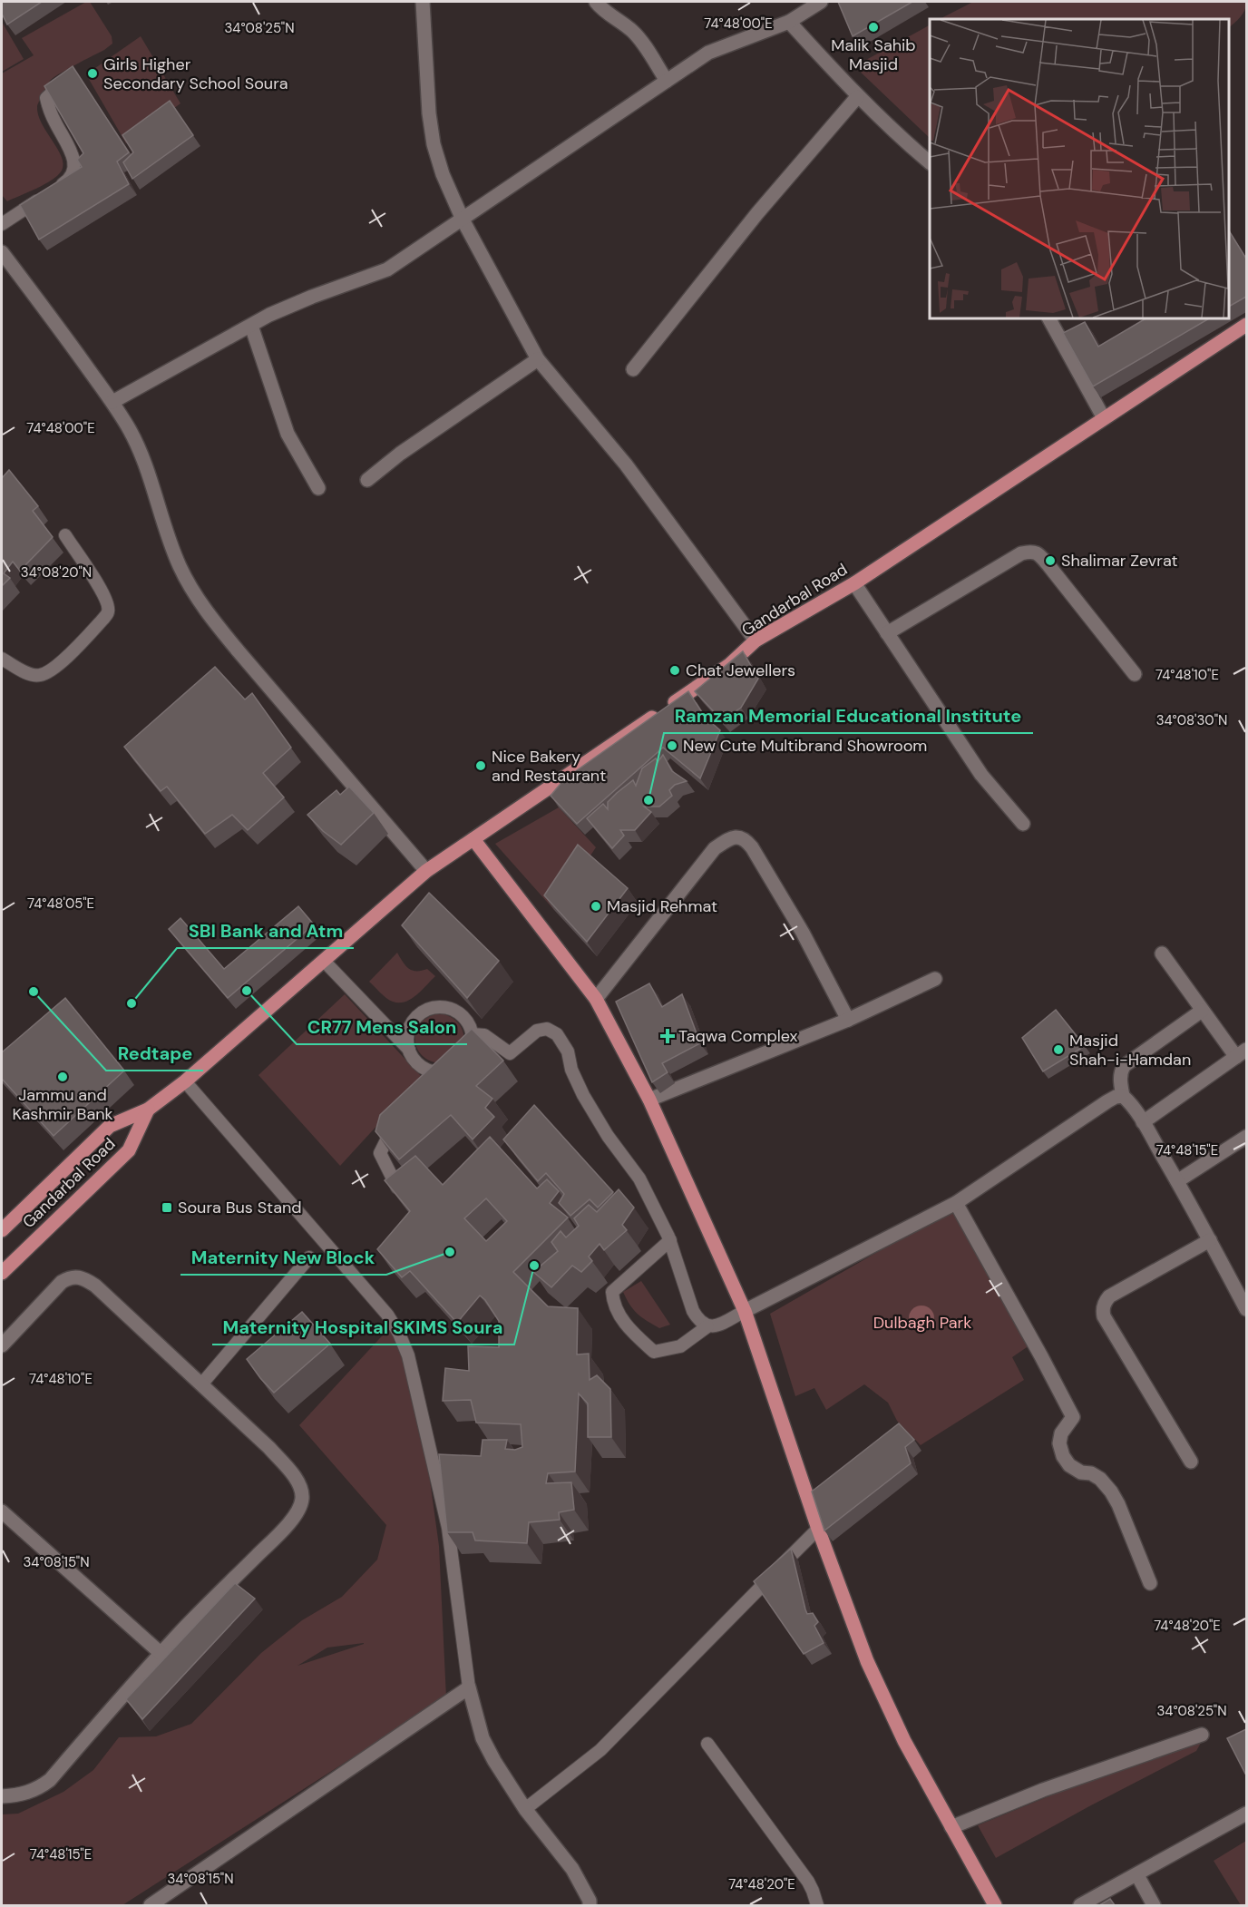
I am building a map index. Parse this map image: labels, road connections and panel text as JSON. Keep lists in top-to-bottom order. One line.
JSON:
{"streets":{"main road":["Gandarbal Road"]},"parks":["Dulbagh Park"],"places":{"other":["Malik Sahib Masjid","Girls Higher Secondary School Soura","Shalimar Zevrat","Chat Jewellers","New Cute Multibrand Showroom","Nice Bakery and Restaurant","Ramzan Memorial Educational Institute","Masjid Rehmat","CR77 Mens Salon","Redtape","SBI Bank and Atm","Masjid Shah-i-Hamdan","Jammu and Kashmir Bank","Maternity New Block","Maternity Hospital SKIMS Soura"],"health":["Taqwa Complex"],"transit":["Soura Bus Stand"]},"coordinates":["74°48'00\"E","34°08'25\"N","34°08'20\"N","74°48'10\"E","34°08'30\"N","74°48'05\"E","74°48'15\"E","34°08'15\"N","74°48'20\"E"]}
